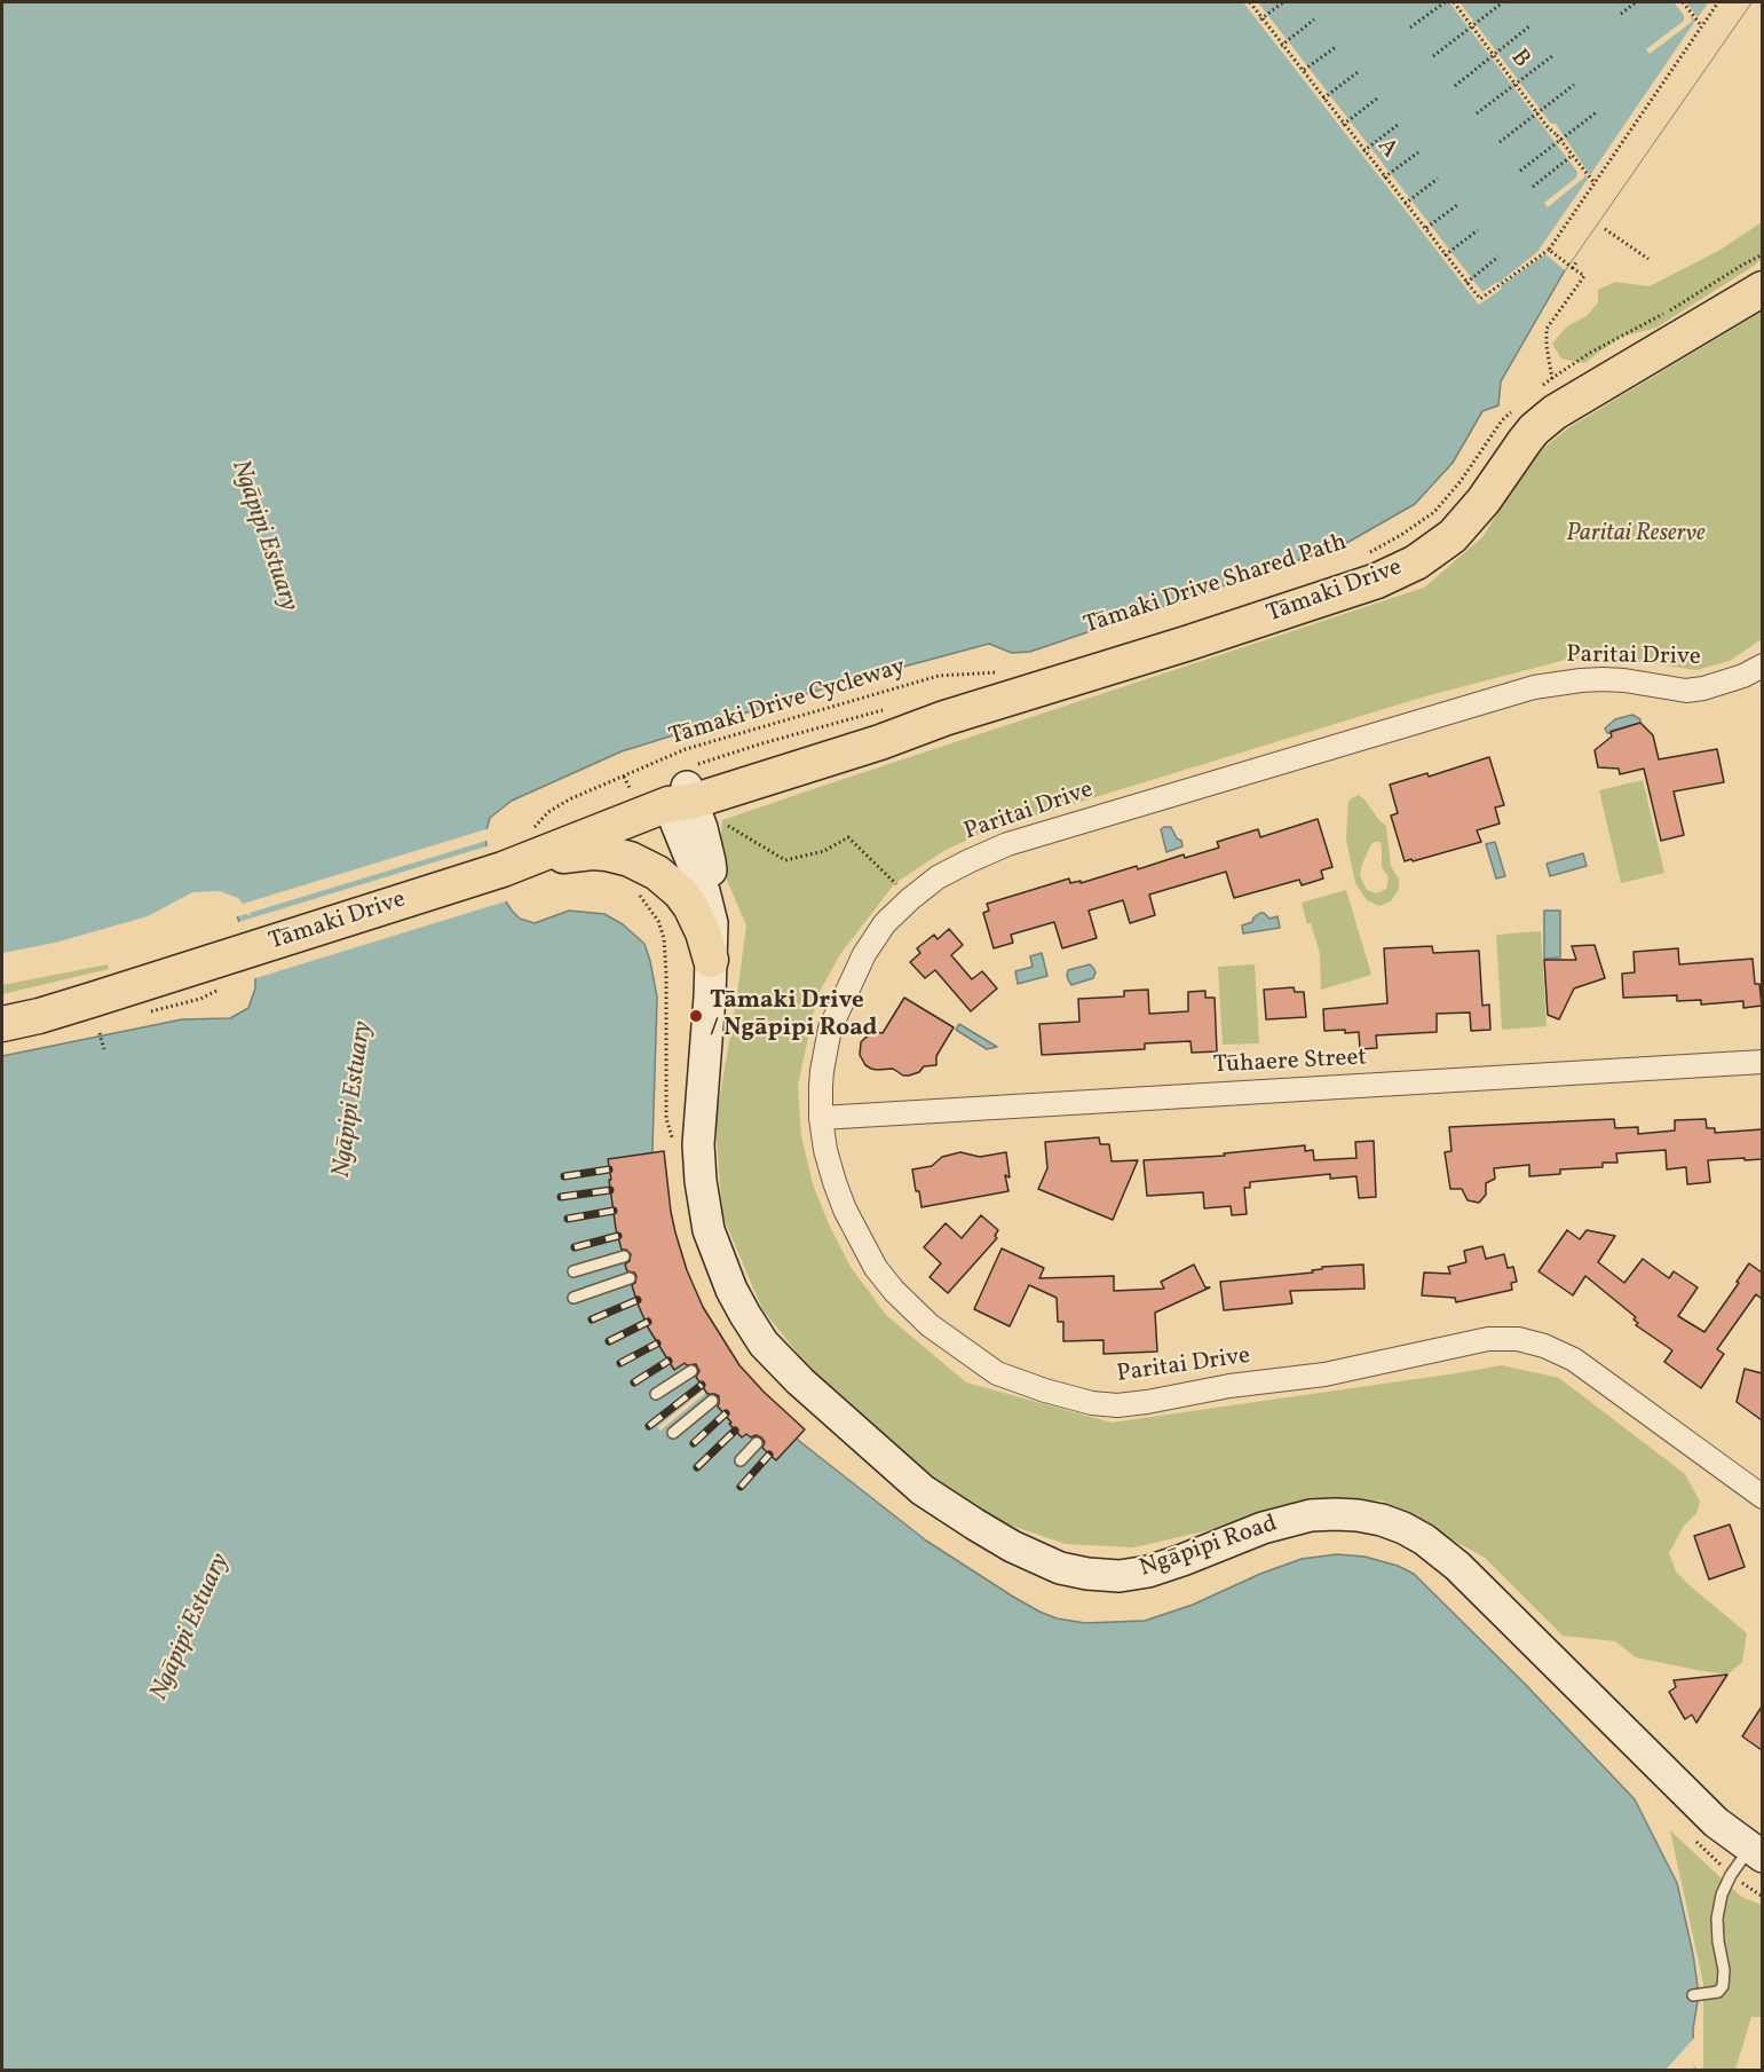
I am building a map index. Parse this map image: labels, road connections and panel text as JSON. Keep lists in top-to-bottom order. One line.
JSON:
{"streets":{"main road":["Tāmaki Drive","Ngāpipi Road"],"street":["Paritai Drive","Tūhaere Street"],"path":["B","A","Tāmaki Drive Shared Path","Tāmaki Drive Cycleway"]},"crossings":[["Tāmaki Drive","Tāmaki Drive Cycleway"],["Tāmaki Drive","Ngāpipi Road"],["Paritai Drive","Tūhaere Street"]],"water":["Ngāpipi Estuary"],"parks":["Paritai Reserve"],"places":["Tāmaki Drive / Ngāpipi Road"]}
